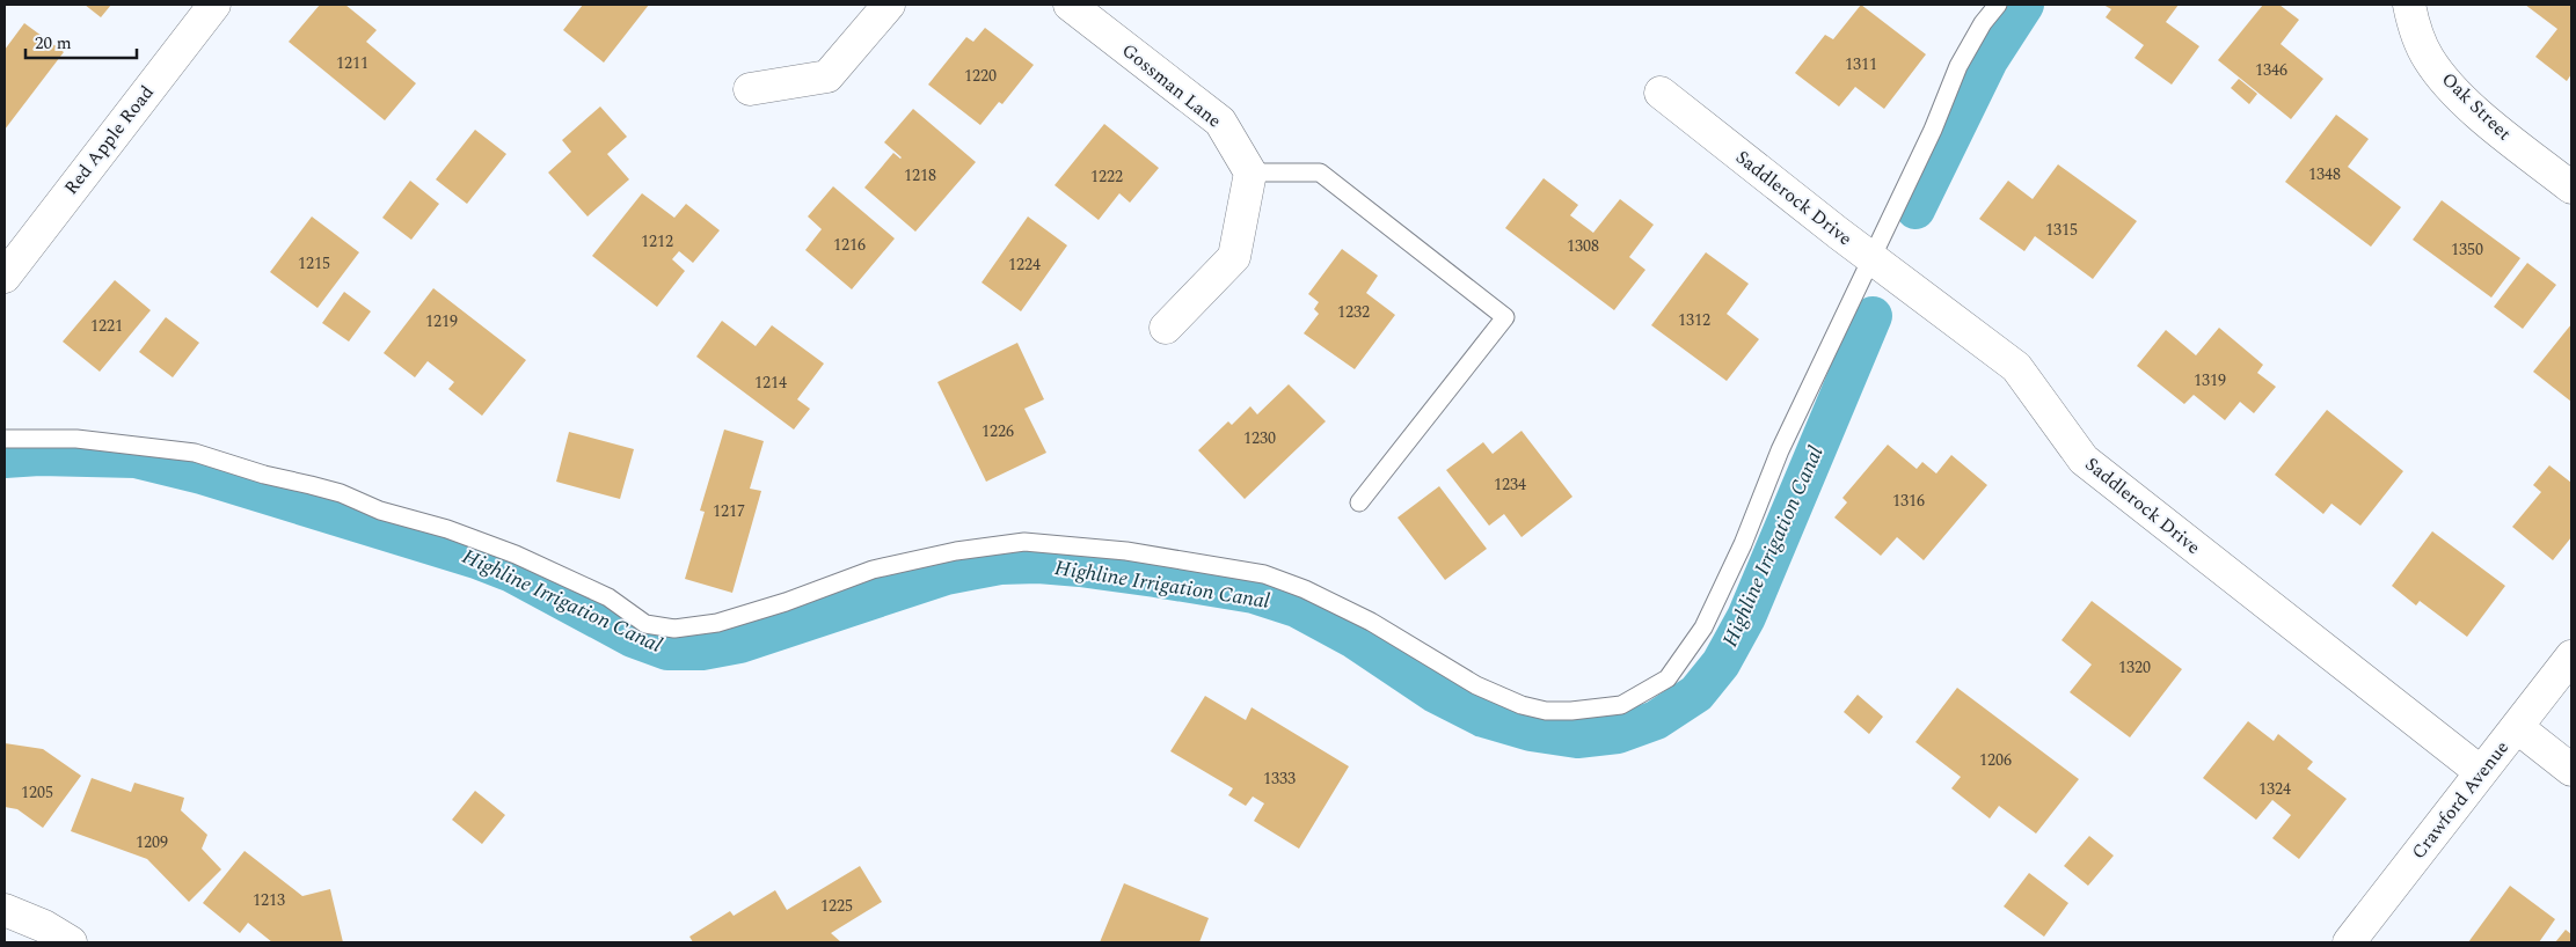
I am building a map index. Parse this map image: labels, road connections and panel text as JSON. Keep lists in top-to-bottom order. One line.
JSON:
{"streets":{"street":["Gossman Lane","Oak Street","Red Apple Road","Saddlerock Drive","Crawford Avenue"]},"crossings":[["Saddlerock Drive","Crawford Avenue"]],"water":["Highline Irrigation Canal"],"house_numbers":["1211","1311","1346","1220","1348","1218","1222","1315","1212","1216","1308","1350","1215","1224","1232","1312","1219","1221","1319","1214","1226","1230","1234","1316","1217","1320","1206","1333","1324","1205","1209","1213","1225"],"scale_bar":"20 m"}
